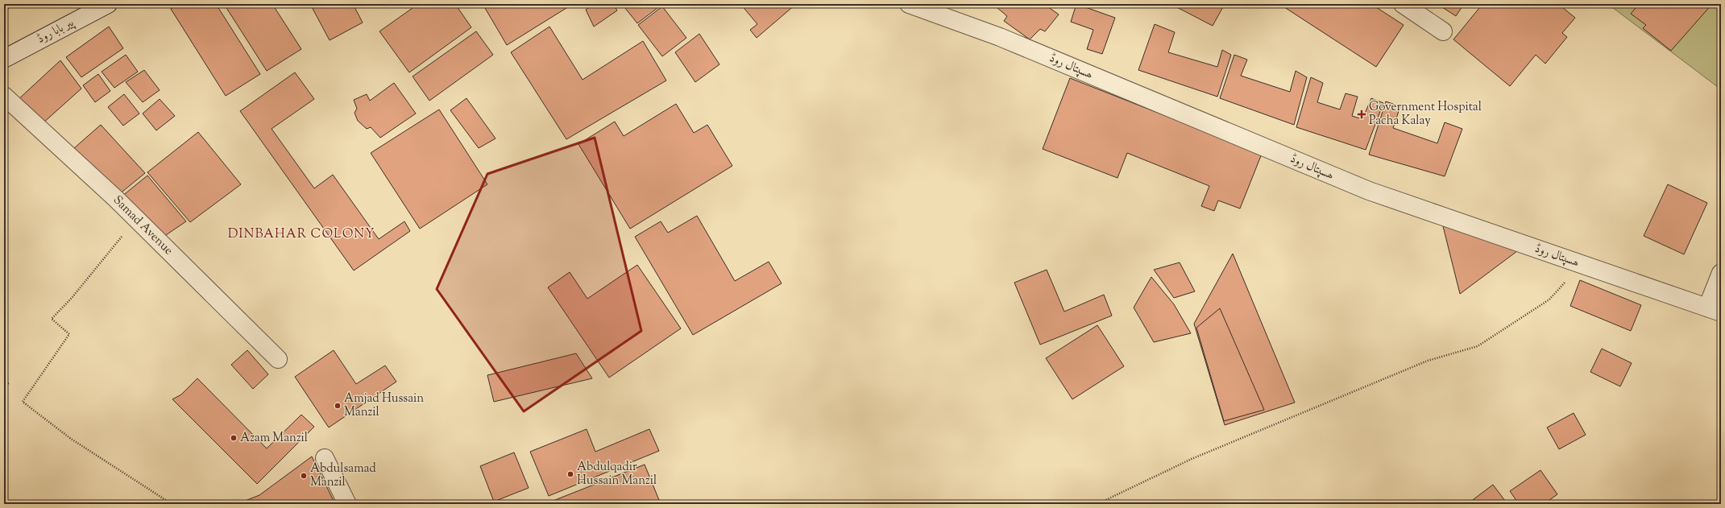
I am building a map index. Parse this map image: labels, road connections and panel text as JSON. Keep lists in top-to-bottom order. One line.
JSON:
{"streets":{"street":["پیر بابا روڈ","ھسپتال روڈ","Samad Avenue"]},"districts":["DINBAHAR COLONY"],"places":{"health":["Government Hospital Pacha Kalay"],"other":["Amjad Hussain Manzil","Azam Manzil","Abdulqadir Hussain Manzil","Abdulsamad Manzil"]}}
